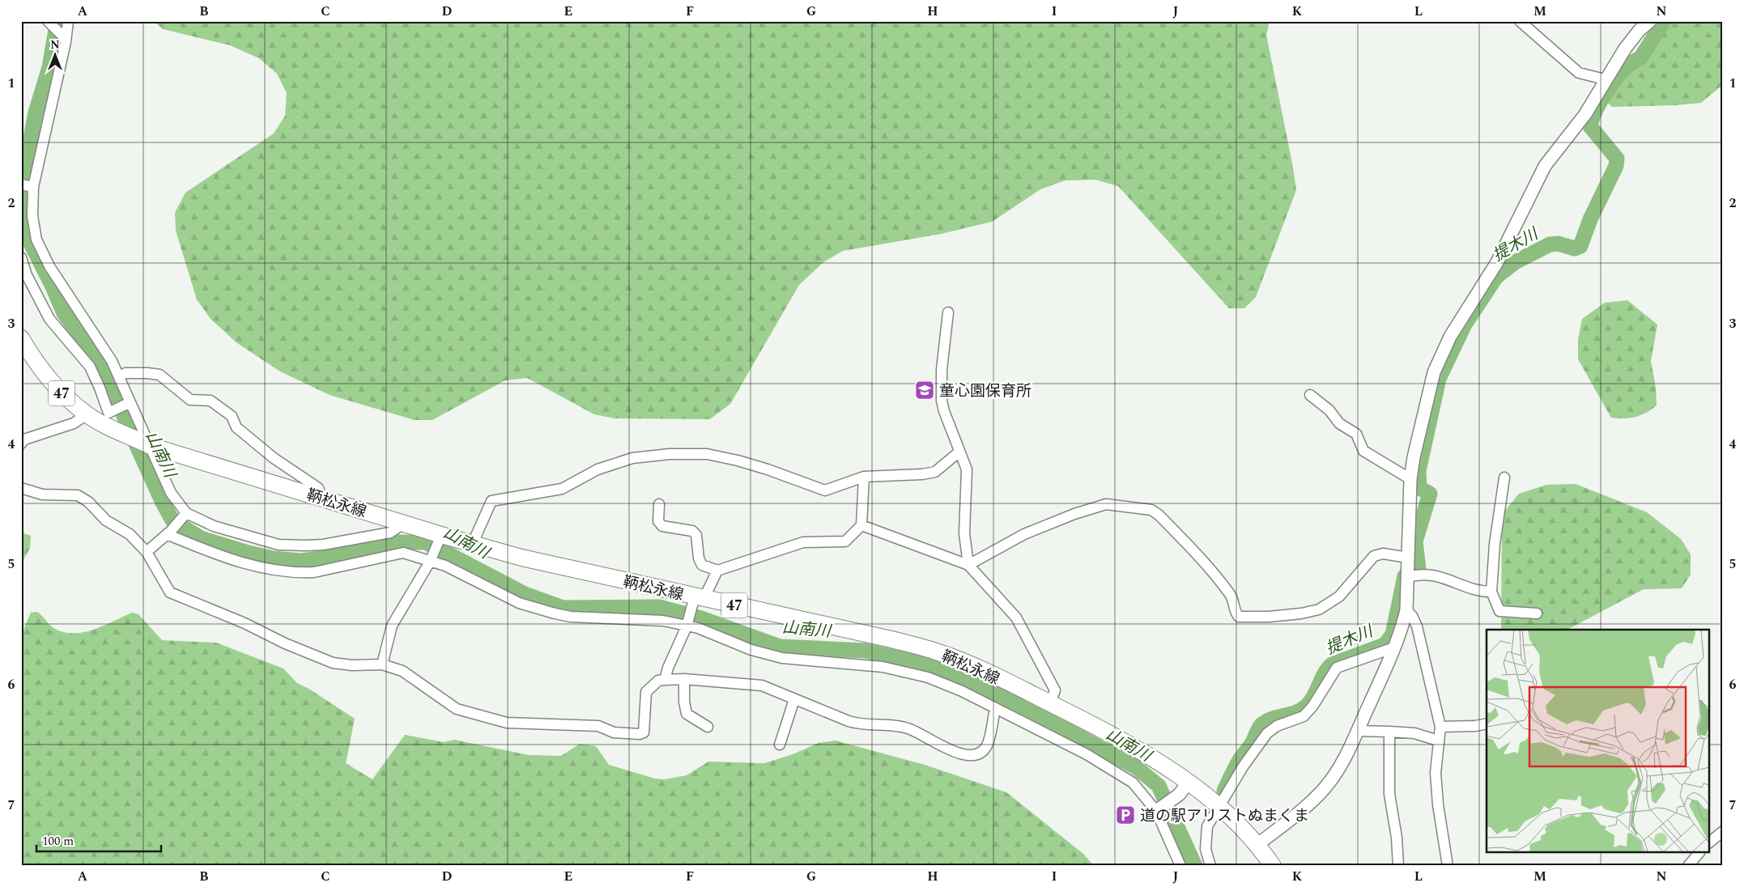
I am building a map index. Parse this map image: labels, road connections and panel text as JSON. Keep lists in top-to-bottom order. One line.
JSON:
{"streets":{"main road":["47","鞆松永線"]},"water":["提木川","山南川"],"places":{"school or university":["童心園保育所"],"parking":["道の駅アリストぬまくま"]},"scale_bar":"100 m","north":"top","grid":{"columns":["A","B","C","D","E","F","G","H","I","J","K","L","M","N"],"rows":["1","2","3","4","5","6","7"]}}
